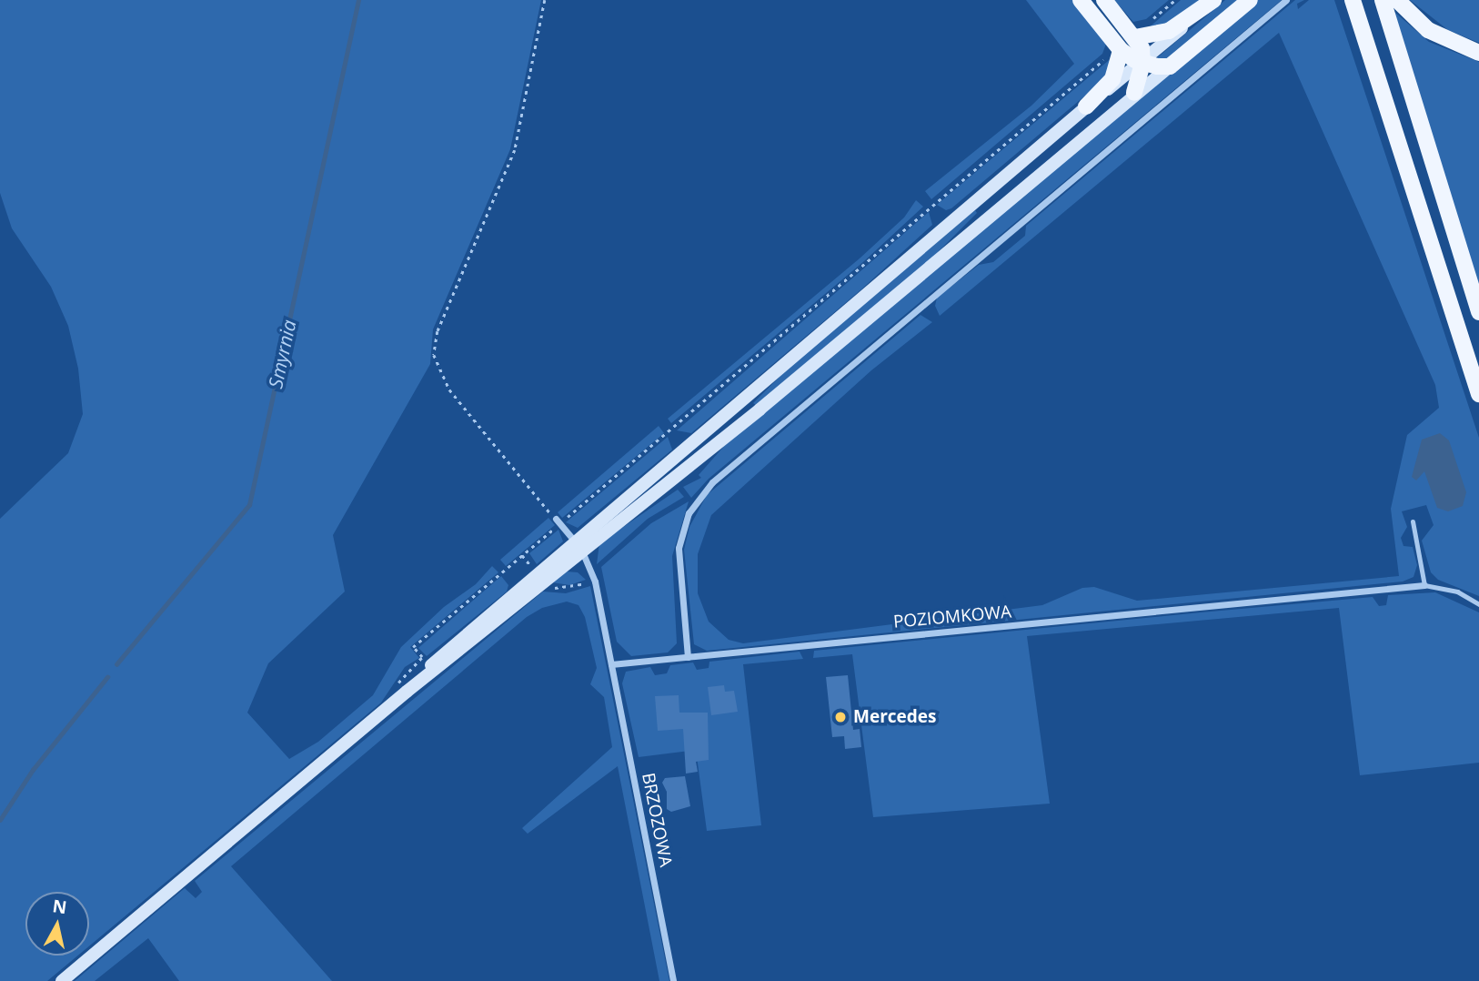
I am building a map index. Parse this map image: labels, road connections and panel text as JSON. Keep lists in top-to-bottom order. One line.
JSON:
{"streets":{"street":["POZIOMKOWA","BRZOZOWA"]},"crossings":[["POZIOMKOWA","BRZOZOWA"]],"water":["Smyrnia"],"places":["Mercedes"],"north":"top"}
